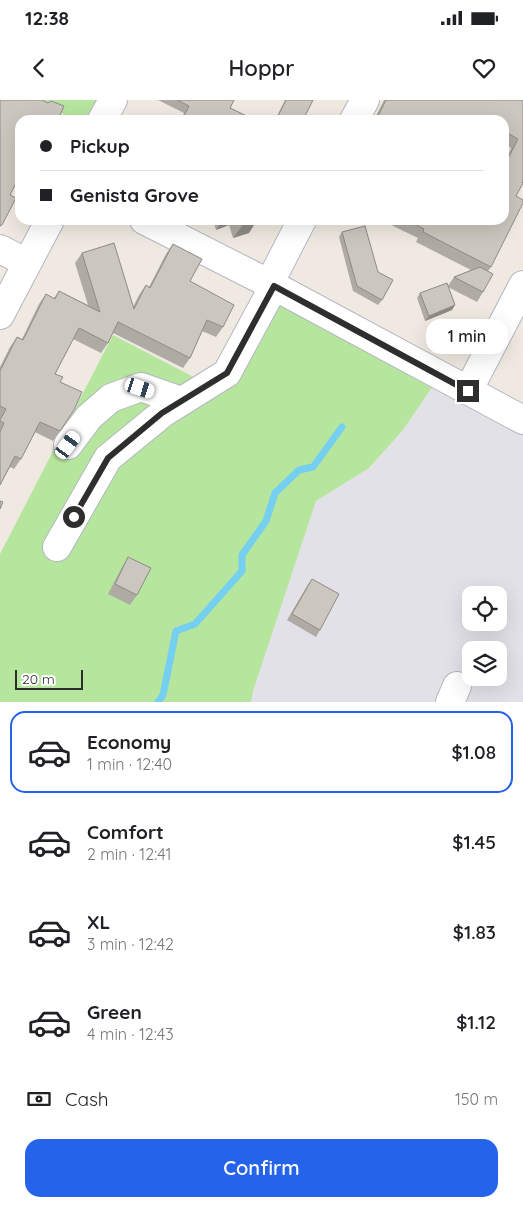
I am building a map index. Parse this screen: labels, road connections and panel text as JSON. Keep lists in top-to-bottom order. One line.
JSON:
{"scale_bar":"20 m","page":{"status":"12:38","header":"Hoppr","banner":["Pickup","Genista Grove"],"bubble":"1 min","scale":"20 m","list":[{"name":"Economy","note":"1 min · 12:40","value":"$1.08"},{"name":"Comfort","note":"2 min · 12:41","value":"$1.45"},{"name":"XL","note":"3 min · 12:42","value":"$1.83"},{"name":"Green","note":"4 min · 12:43","value":"$1.12"}],"pay":["Cash","150 m"],"buttons":"Confirm"}}
